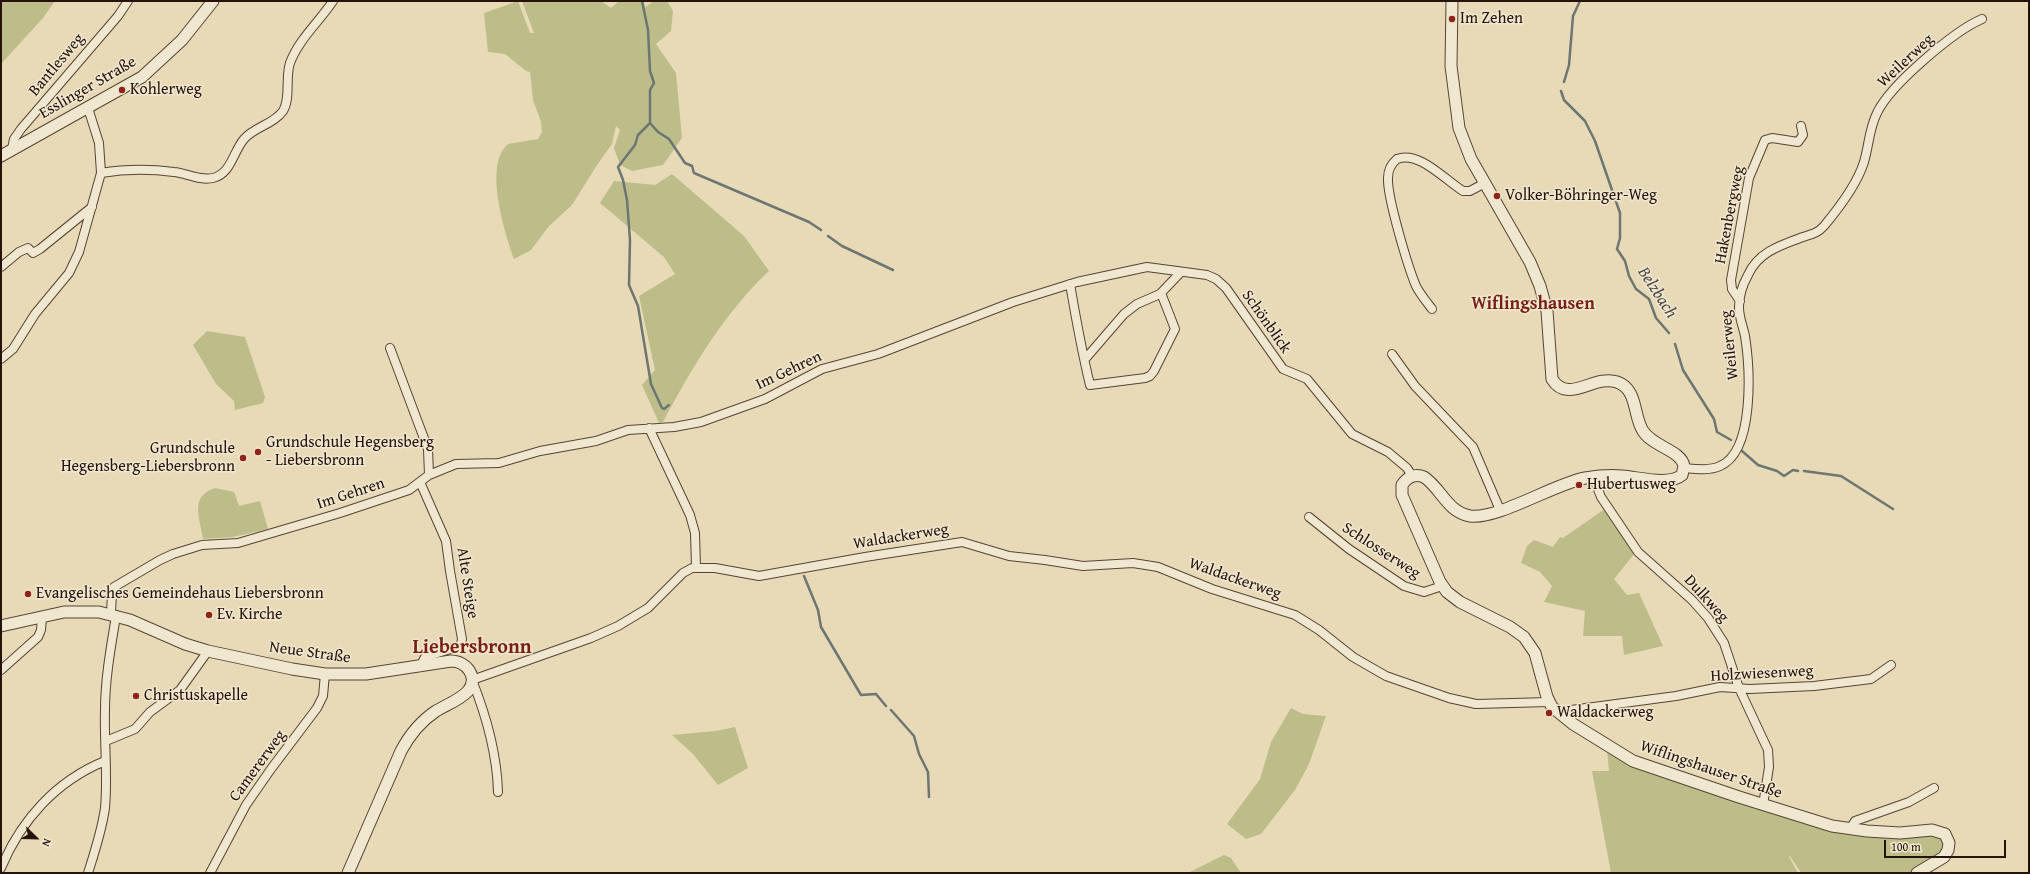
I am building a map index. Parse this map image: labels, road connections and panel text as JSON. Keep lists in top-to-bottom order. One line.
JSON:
{"streets":{"street":["Weilerweg","Bantlesweg","Esslinger Straße","Hakenbergweg","Schönblick","Im Gehren","Waldackerweg","Schlosserweg","Alte Steige","Dulkweg","Neue Straße","Holzwiesenweg","Camererweg","Wiflingshauser Straße"]},"crossings":[["Weilerweg","Hakenbergweg"],["Bantlesweg","Esslinger Straße"],["Schönblick","Im Gehren"],["Schönblick","Wiflingshauser Straße"],["Im Gehren","Alte Steige"],["Im Gehren","Neue Straße"],["Waldackerweg","Wiflingshauser Straße"],["Schlosserweg","Wiflingshauser Straße"],["Alte Steige","Neue Straße"],["Dulkweg","Holzwiesenweg"],["Dulkweg","Wiflingshauser Straße"],["Neue Straße","Camererweg"],["Holzwiesenweg","Wiflingshauser Straße"]],"districts":["Wiflingshausen","Liebersbronn"],"water":["Belzbach"],"places":["Im Zehen","Kohlerweg","Volker-Böhringer-Weg","Grundschule Hegensberg - Liebersbronn","Grundschule Hegensberg-Liebersbronn","Hubertusweg","Evangelisches Gemeindehaus Liebersbronn","Ev. Kirche","Christuskapelle","Waldackerweg"],"scale_bar":"100 m","north":"bottom right"}
